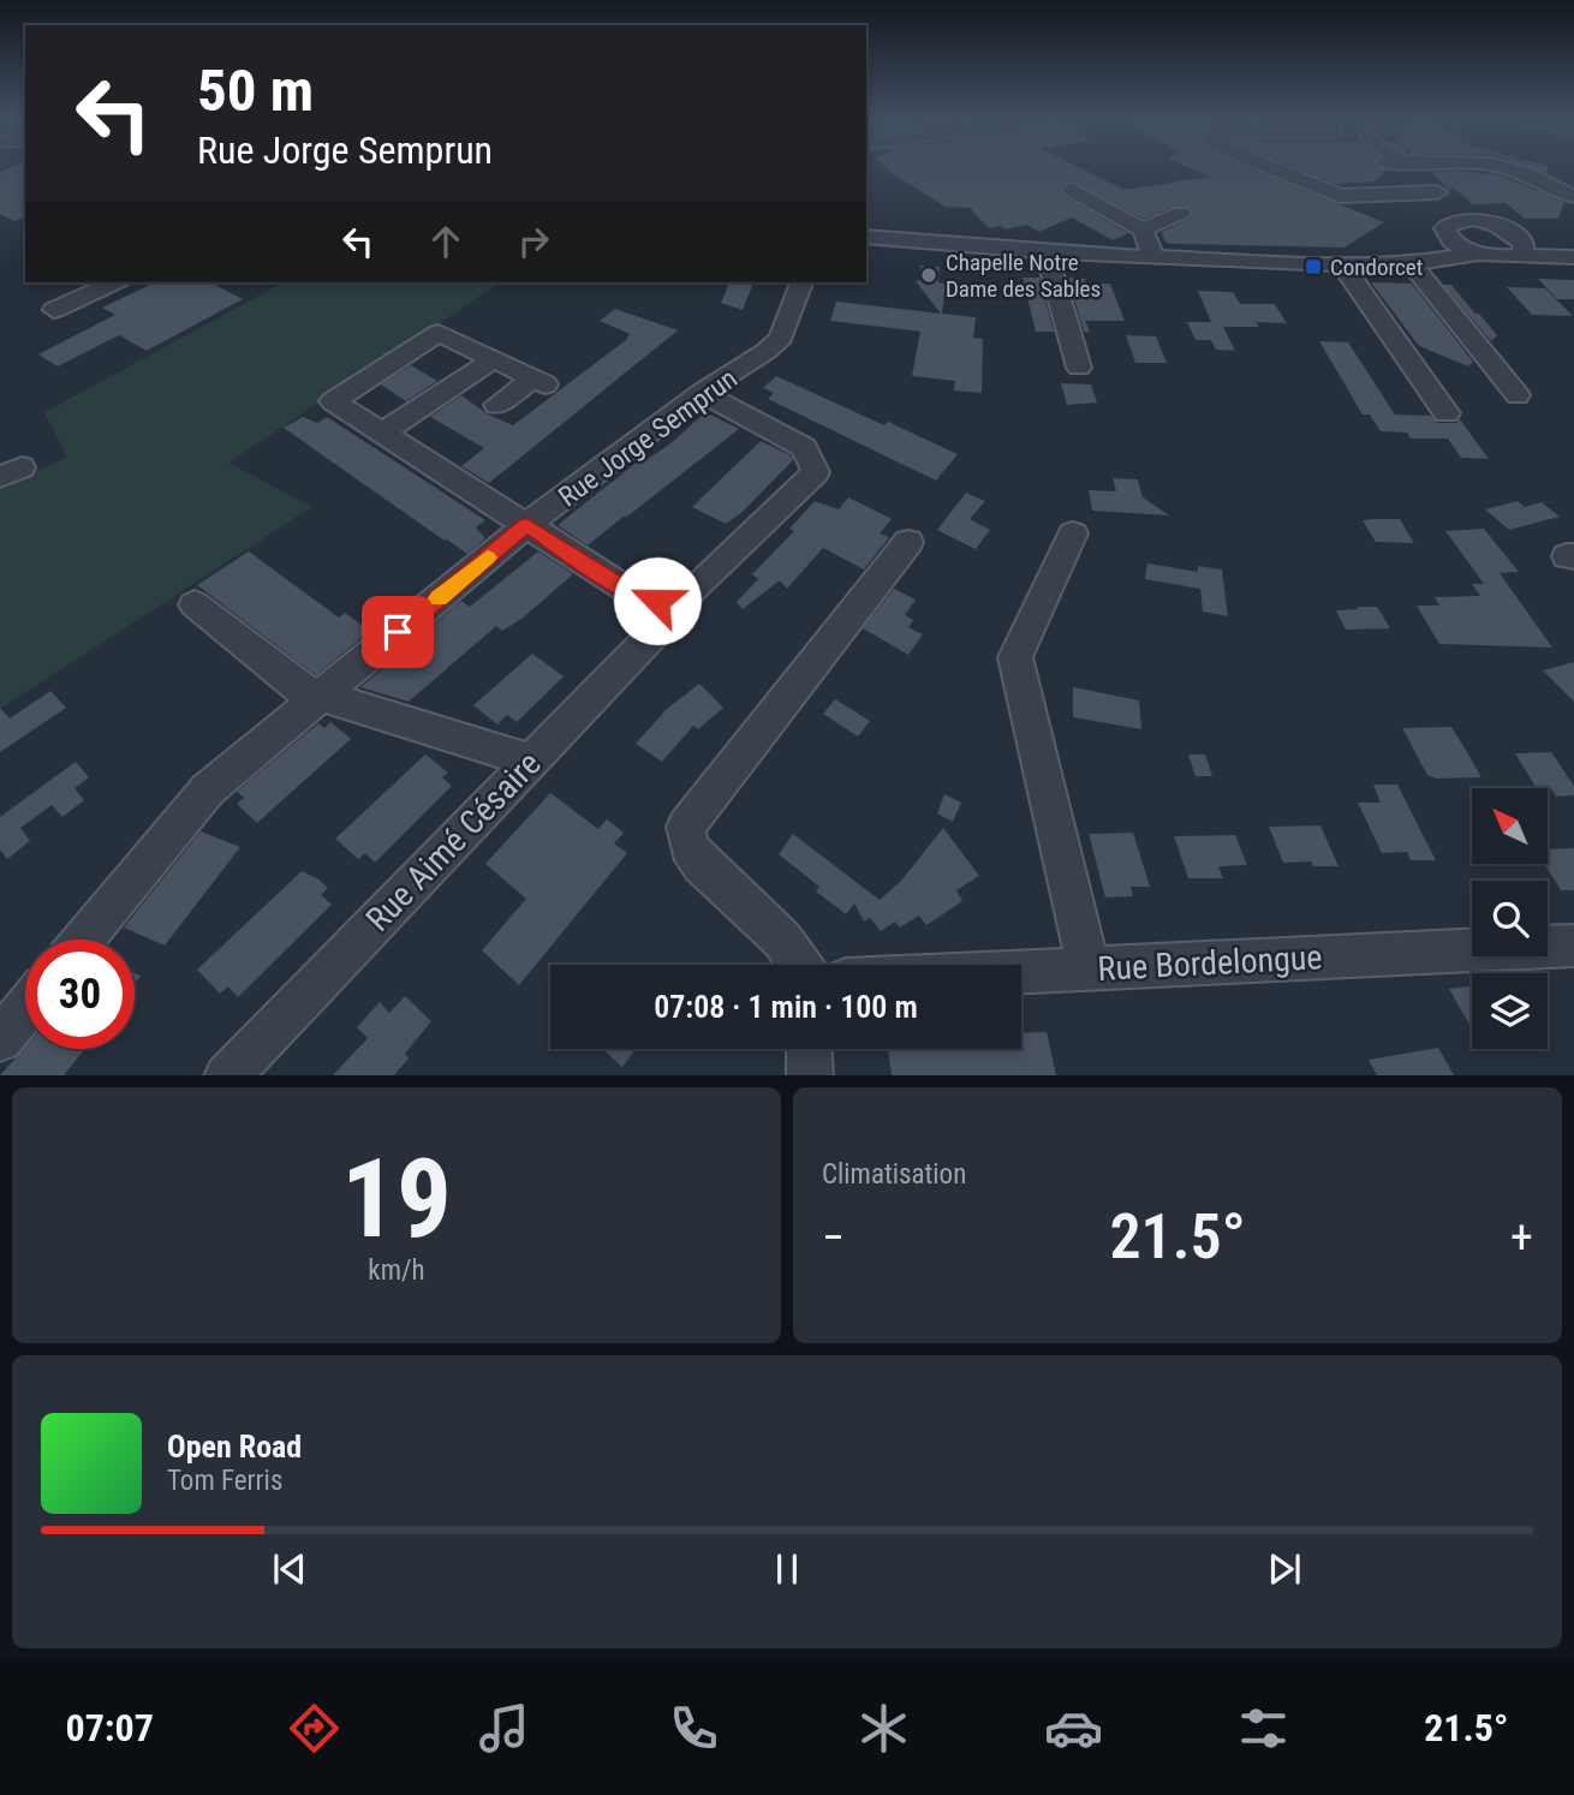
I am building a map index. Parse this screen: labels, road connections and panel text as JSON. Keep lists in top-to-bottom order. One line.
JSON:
{"streets":{"street":["Rue Jorge Semprun","Rue Aimé Césaire","Rue Bordelongue"]},"crossings":[["Rue Jorge Semprun","Rue Aimé Césaire"]],"places":{"transit":["Condorcet"],"other":["Chapelle Notre Dame des Sables"]},"north":"top left","page":{"turn":["50 m","Rue Jorge Semprun"],"limit":"30","trip":"07:08 · 1 min · 100 m","tile":[["19","km/h"],"Climatisation"],"heat":["−","21.5°","+"],"song":["Open Road","Tom Ferris"],"tabs":["07:07","21.5°"]}}
